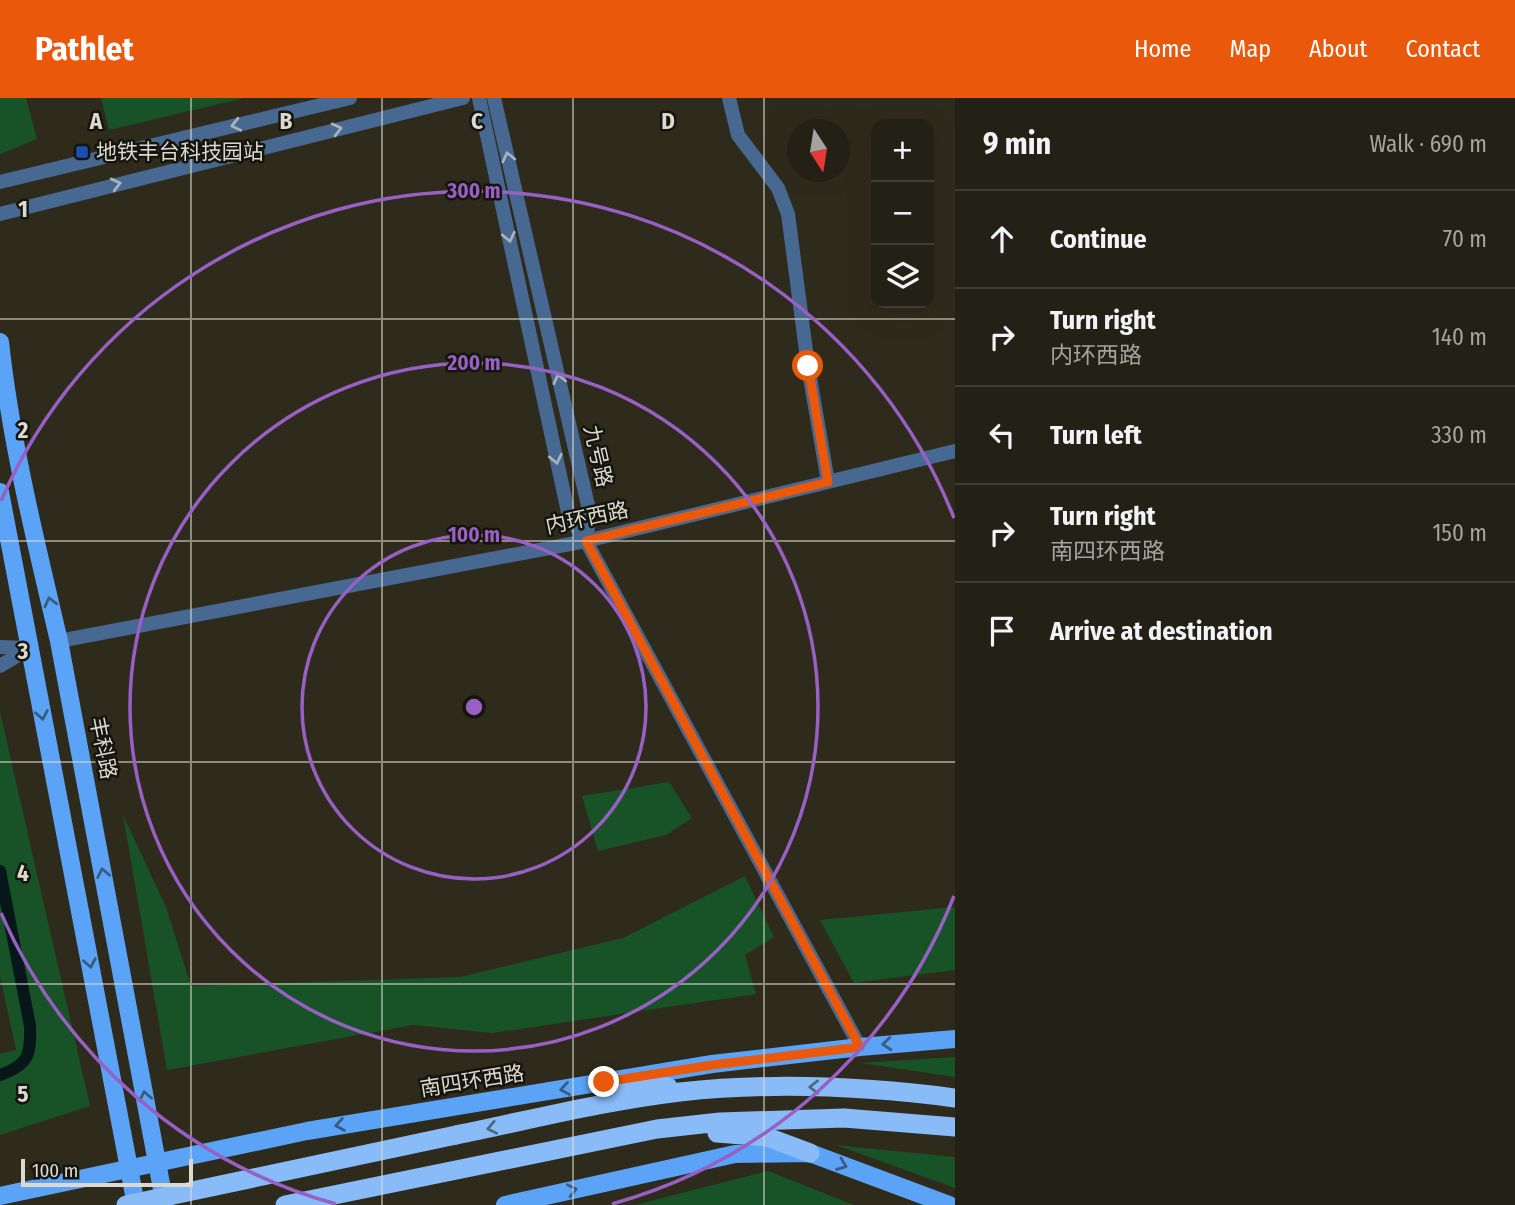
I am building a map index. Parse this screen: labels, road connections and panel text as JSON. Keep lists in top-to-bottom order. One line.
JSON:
{"streets":{"main road":["丰科路","南四环西路"],"street":["九号路","内环西路"]},"crossings":[["九号路","内环西路"],["内环西路","丰科路"],["丰科路","南四环西路"]],"one_way":["南四环西路"],"places":{"transit":["地铁丰台科技园站"]},"scale_bar":"100 m","north":"bottom","page":{"header":"Pathlet","nav":["Home","Map","About","Contact"],"heading":["9 min","Walk · 690 m"],"map_buttons":["+","−"],"list":[["Continue","70 m"],["Turn right","内环西路","140 m"],["Turn left","330 m"],["Turn right","南四环西路","150 m"],"Arrive at destination"],"scale":"100 m"},"grid":{"columns":["A","B","C","D"],"rows":["1","2","3","4","5"]},"rings":["300 m","200 m","100 m"]}
